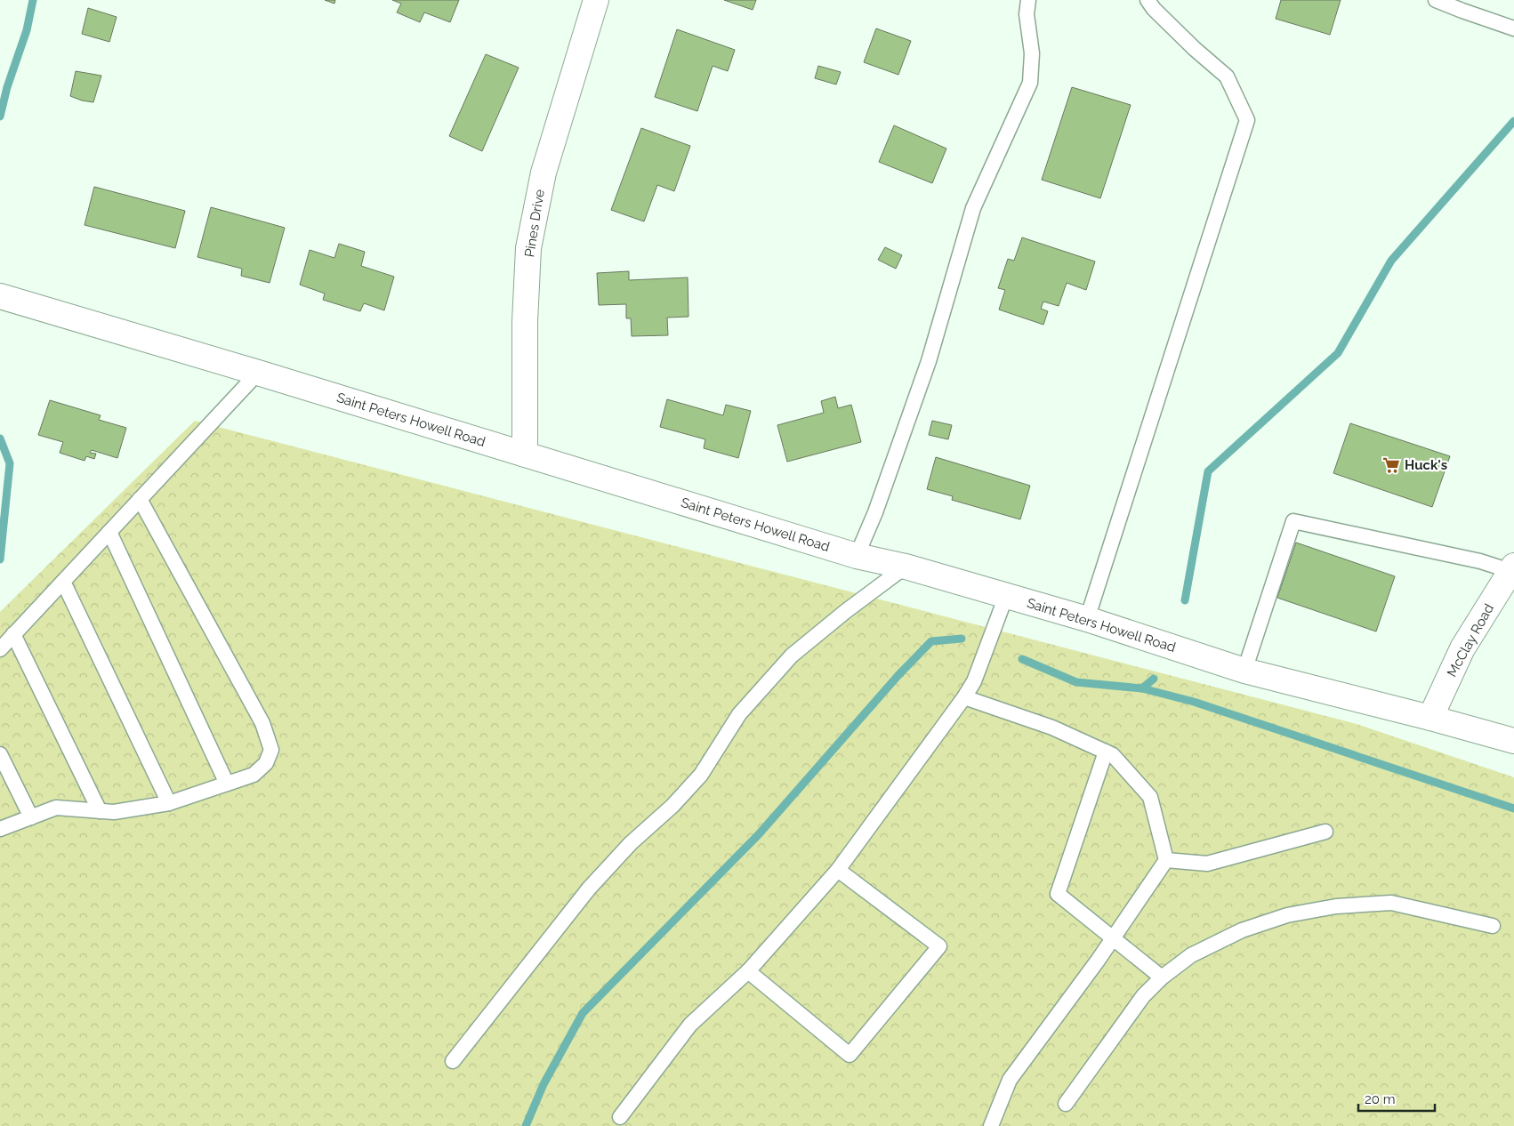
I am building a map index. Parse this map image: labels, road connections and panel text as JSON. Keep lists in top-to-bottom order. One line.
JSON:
{"streets":{"main road":["Pines Drive","Saint Peters Howell Road","McClay Road"]},"crossings":[["Pines Drive","Saint Peters Howell Road"],["Saint Peters Howell Road","McClay Road"]],"places":{"supermarket":["Huck's"]},"scale_bar":"20 m"}
